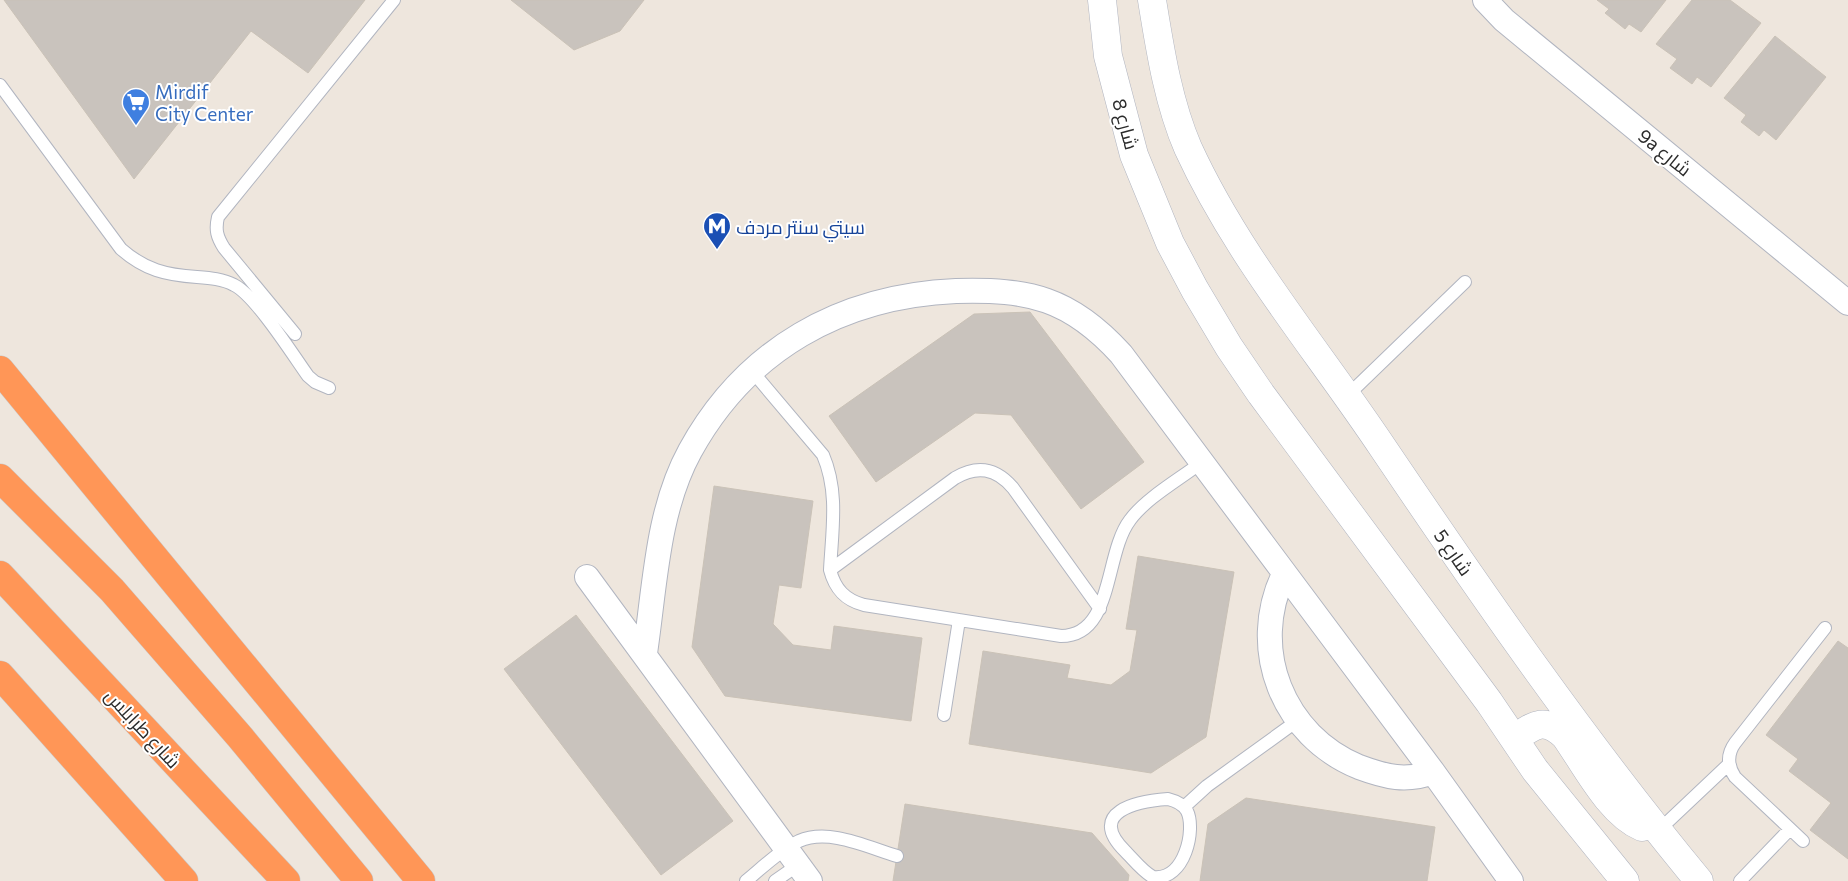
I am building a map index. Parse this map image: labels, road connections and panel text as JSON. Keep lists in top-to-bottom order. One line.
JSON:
{"streets":{"highway":["شارع طرابلس"],"street":["شارع 8","9a شارع","شارع 5"]},"places":{"supermarket":["Mirdif City Center"],"metro station":["سيتي سنتر مردف"]}}
